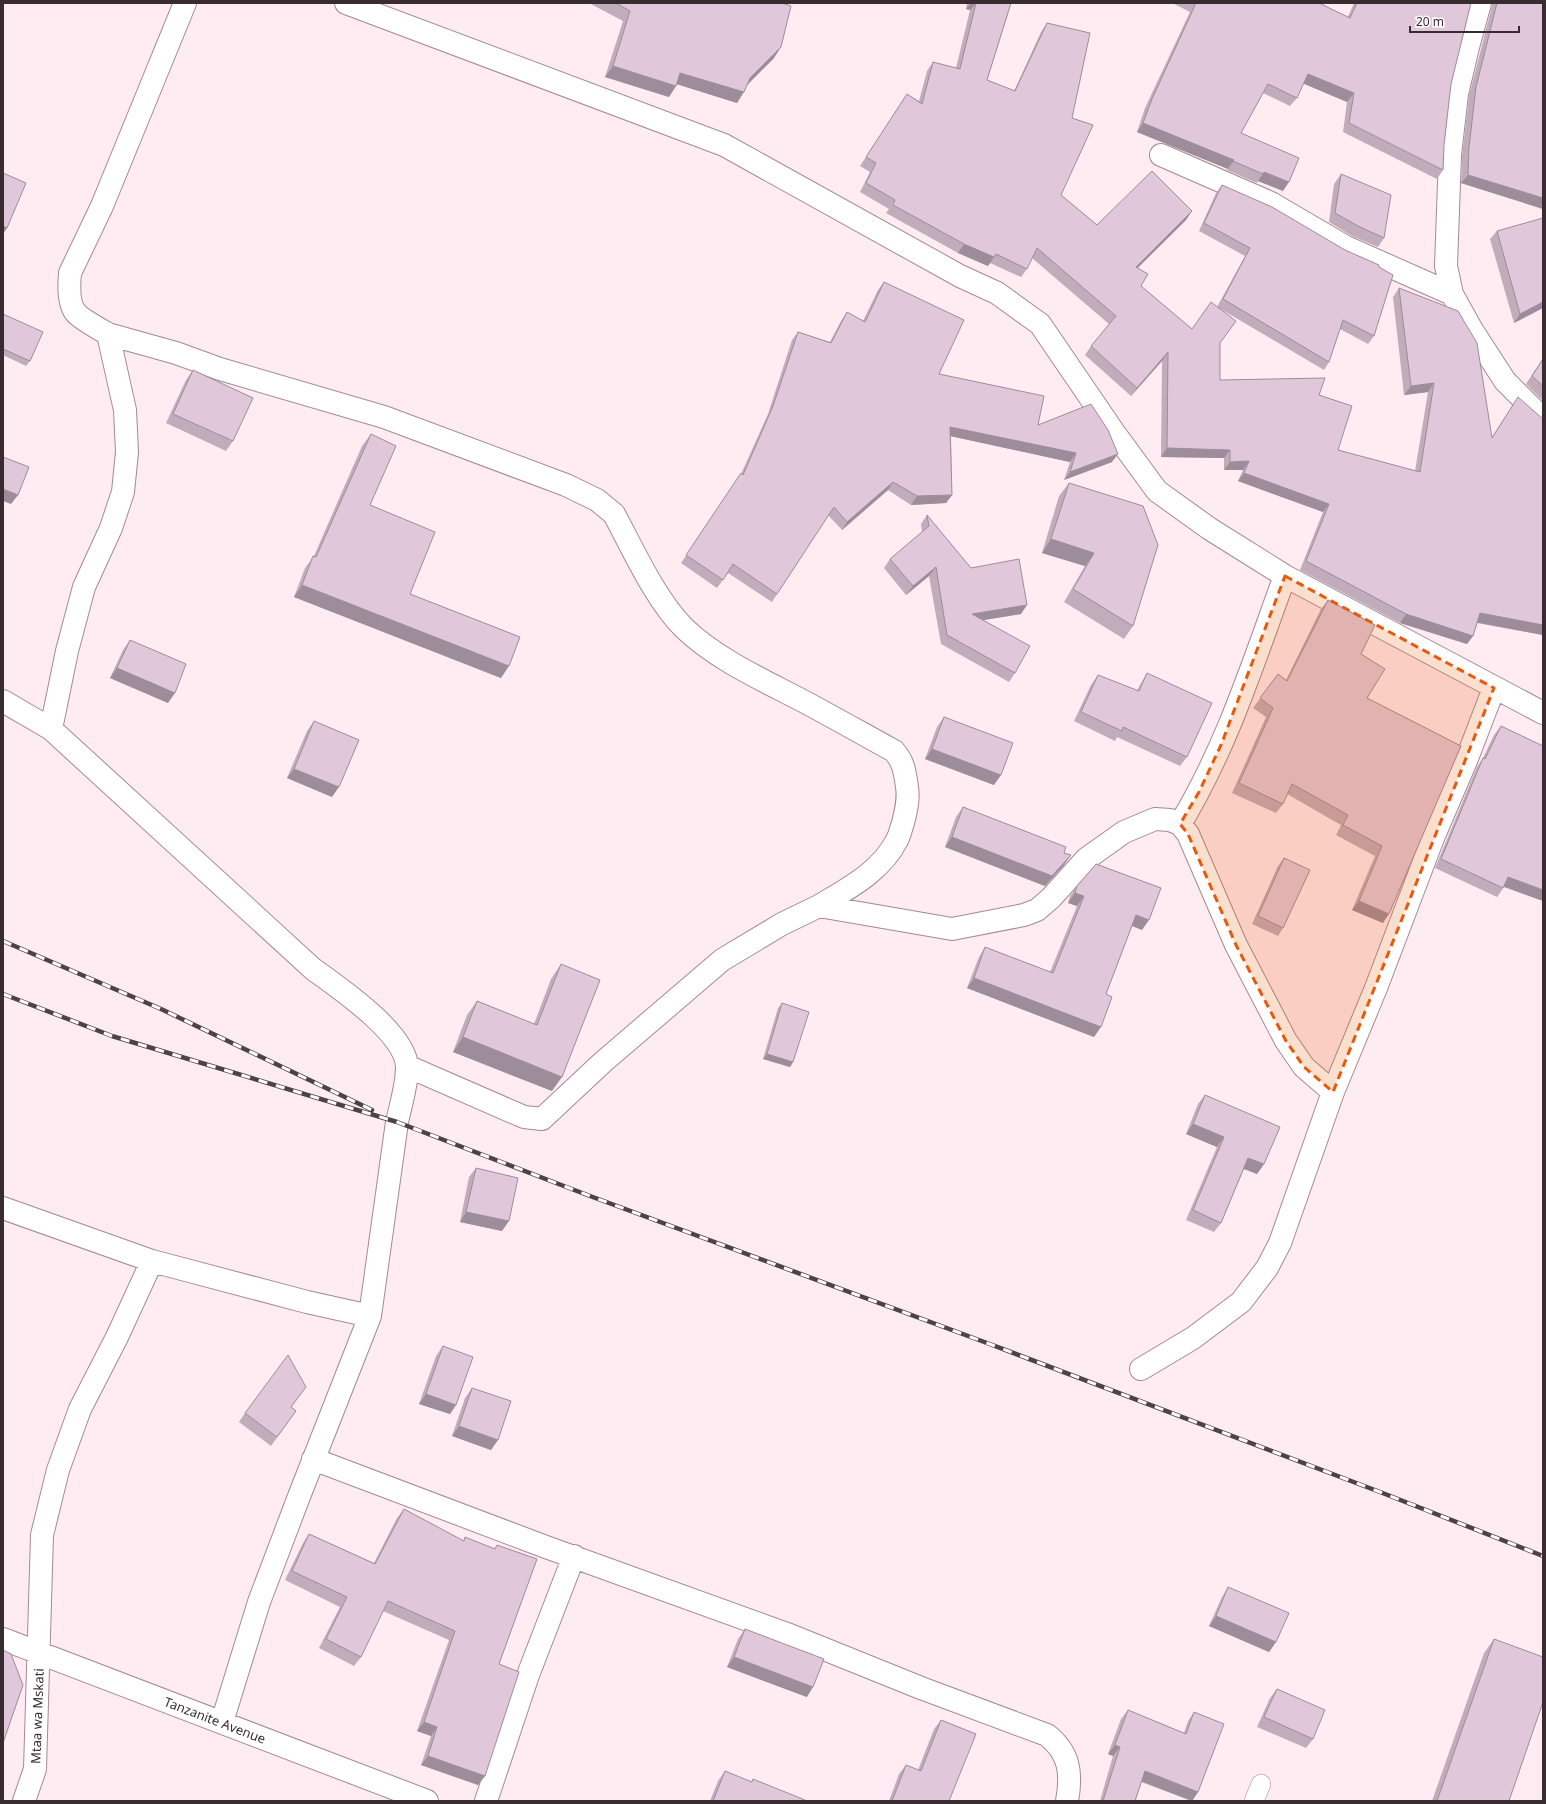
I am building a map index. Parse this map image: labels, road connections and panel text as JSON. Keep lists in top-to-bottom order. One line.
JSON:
{"streets":{"street":["Mtaa wa Mskati","Tanzanite Avenue"]},"crossings":[["Mtaa wa Mskati","Tanzanite Avenue"]],"scale_bar":"20 m"}
